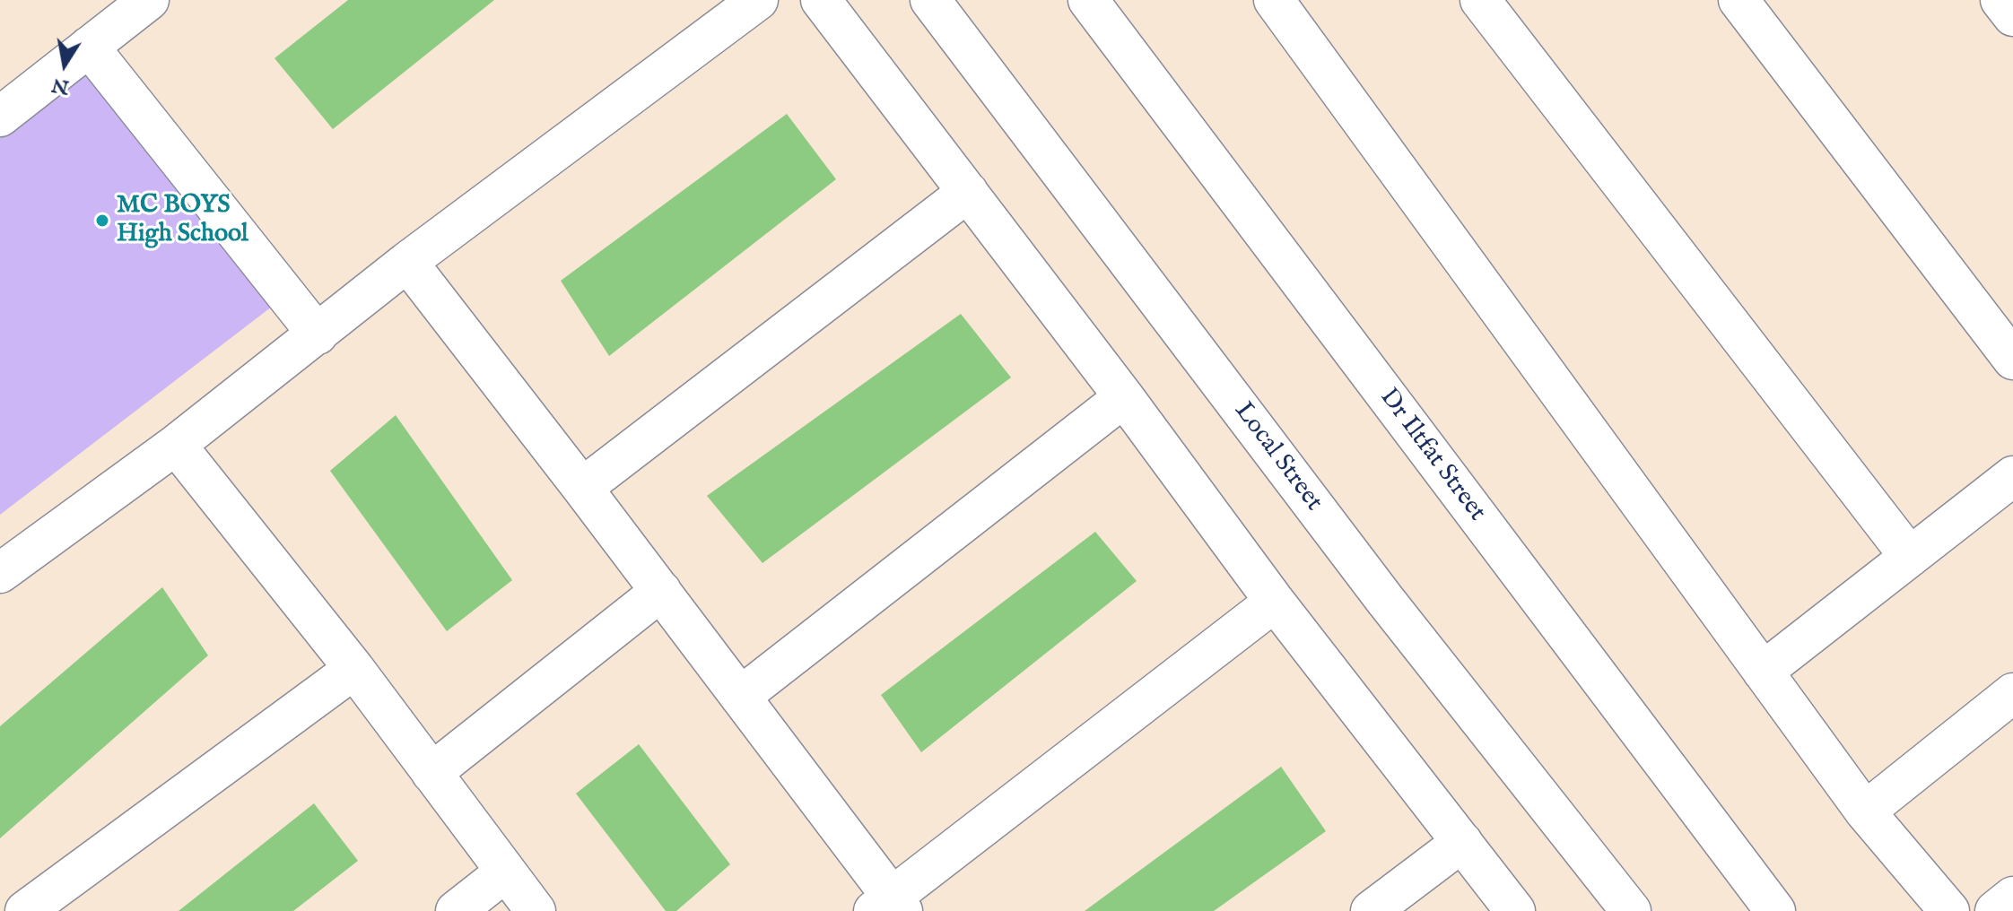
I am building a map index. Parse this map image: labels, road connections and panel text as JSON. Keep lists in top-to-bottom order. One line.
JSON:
{"streets":{"street":["Dr Iltfat Street","Local Street"]},"places":["MC BOYS High School"],"north":"bottom"}
